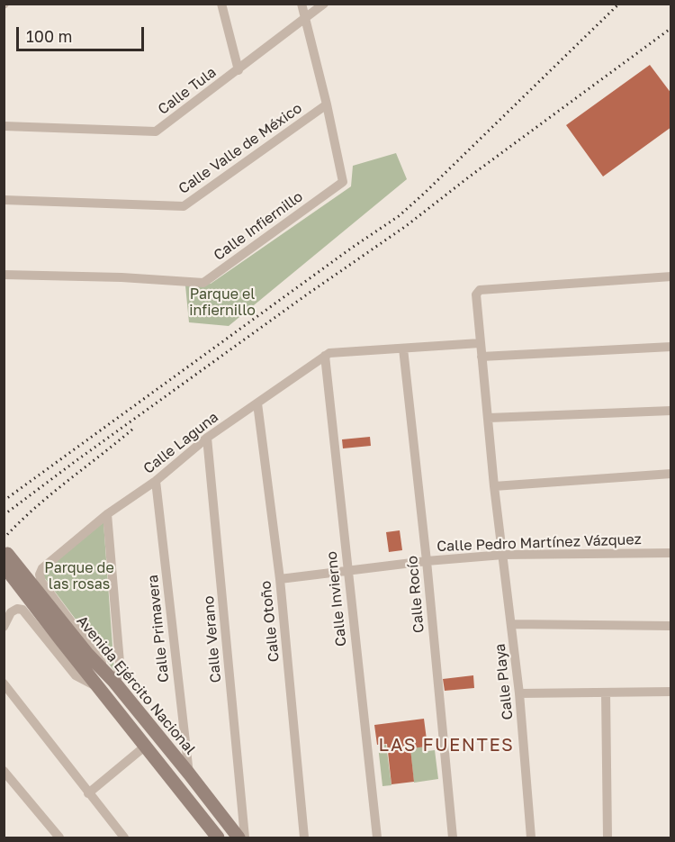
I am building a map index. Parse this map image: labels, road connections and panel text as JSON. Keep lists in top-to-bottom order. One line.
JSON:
{"streets":{"main road":["Avenida Ejército Nacional"],"street":["Calle Tula","Calle Valle de México","Calle Infiernillo","Calle Laguna","Calle Pedro Martínez Vázquez","Calle Rocío","Calle Invierno","Calle Otoño","Calle Primavera","Calle Verano","Calle Playa"]},"crossings":[["Calle Tula","Calle Infiernillo"],["Calle Valle de México","Calle Infiernillo"],["Calle Laguna","Calle Rocío"],["Calle Laguna","Calle Invierno"],["Calle Laguna","Calle Otoño"],["Calle Laguna","Calle Primavera"],["Calle Laguna","Calle Verano"],["Calle Laguna","Calle Playa"],["Calle Laguna","Avenida Ejército Nacional"],["Calle Pedro Martínez Vázquez","Calle Rocío"],["Calle Pedro Martínez Vázquez","Calle Invierno"],["Calle Pedro Martínez Vázquez","Calle Otoño"],["Calle Pedro Martínez Vázquez","Calle Playa"],["Calle Primavera","Avenida Ejército Nacional"]],"districts":["LAS FUENTES"],"parks":["Parque el infiernillo","Parque de las rosas"],"scale_bar":"100 m"}
